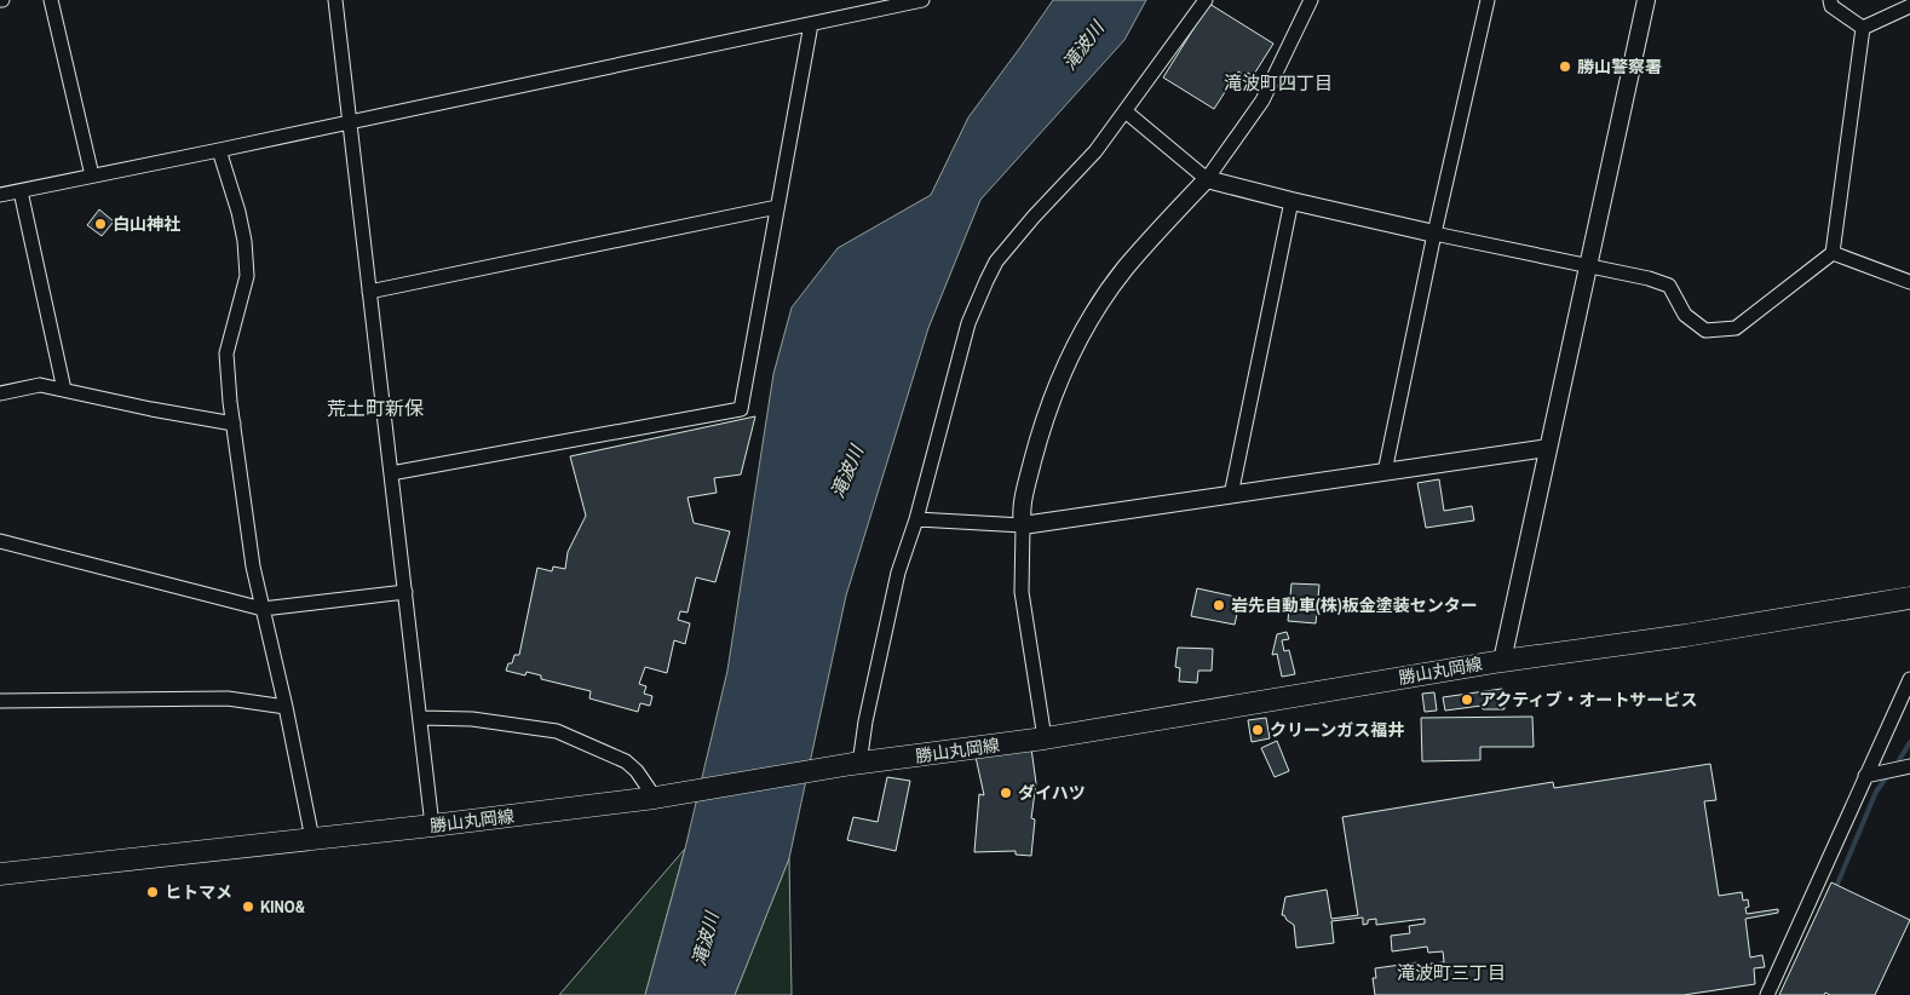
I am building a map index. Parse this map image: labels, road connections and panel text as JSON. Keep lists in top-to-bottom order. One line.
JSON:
{"streets":{"main road":["勝山丸岡線"]},"districts":["滝波町四丁目","荒土町新保","滝波町三丁目"],"water":["滝波川"],"places":["勝山警察署","白山神社","岩先自動車(株)板金塗装センター","アクティブ・オートサービス","クリーンガス福井","ダイハツ","ヒトマメ","KINO&"]}
